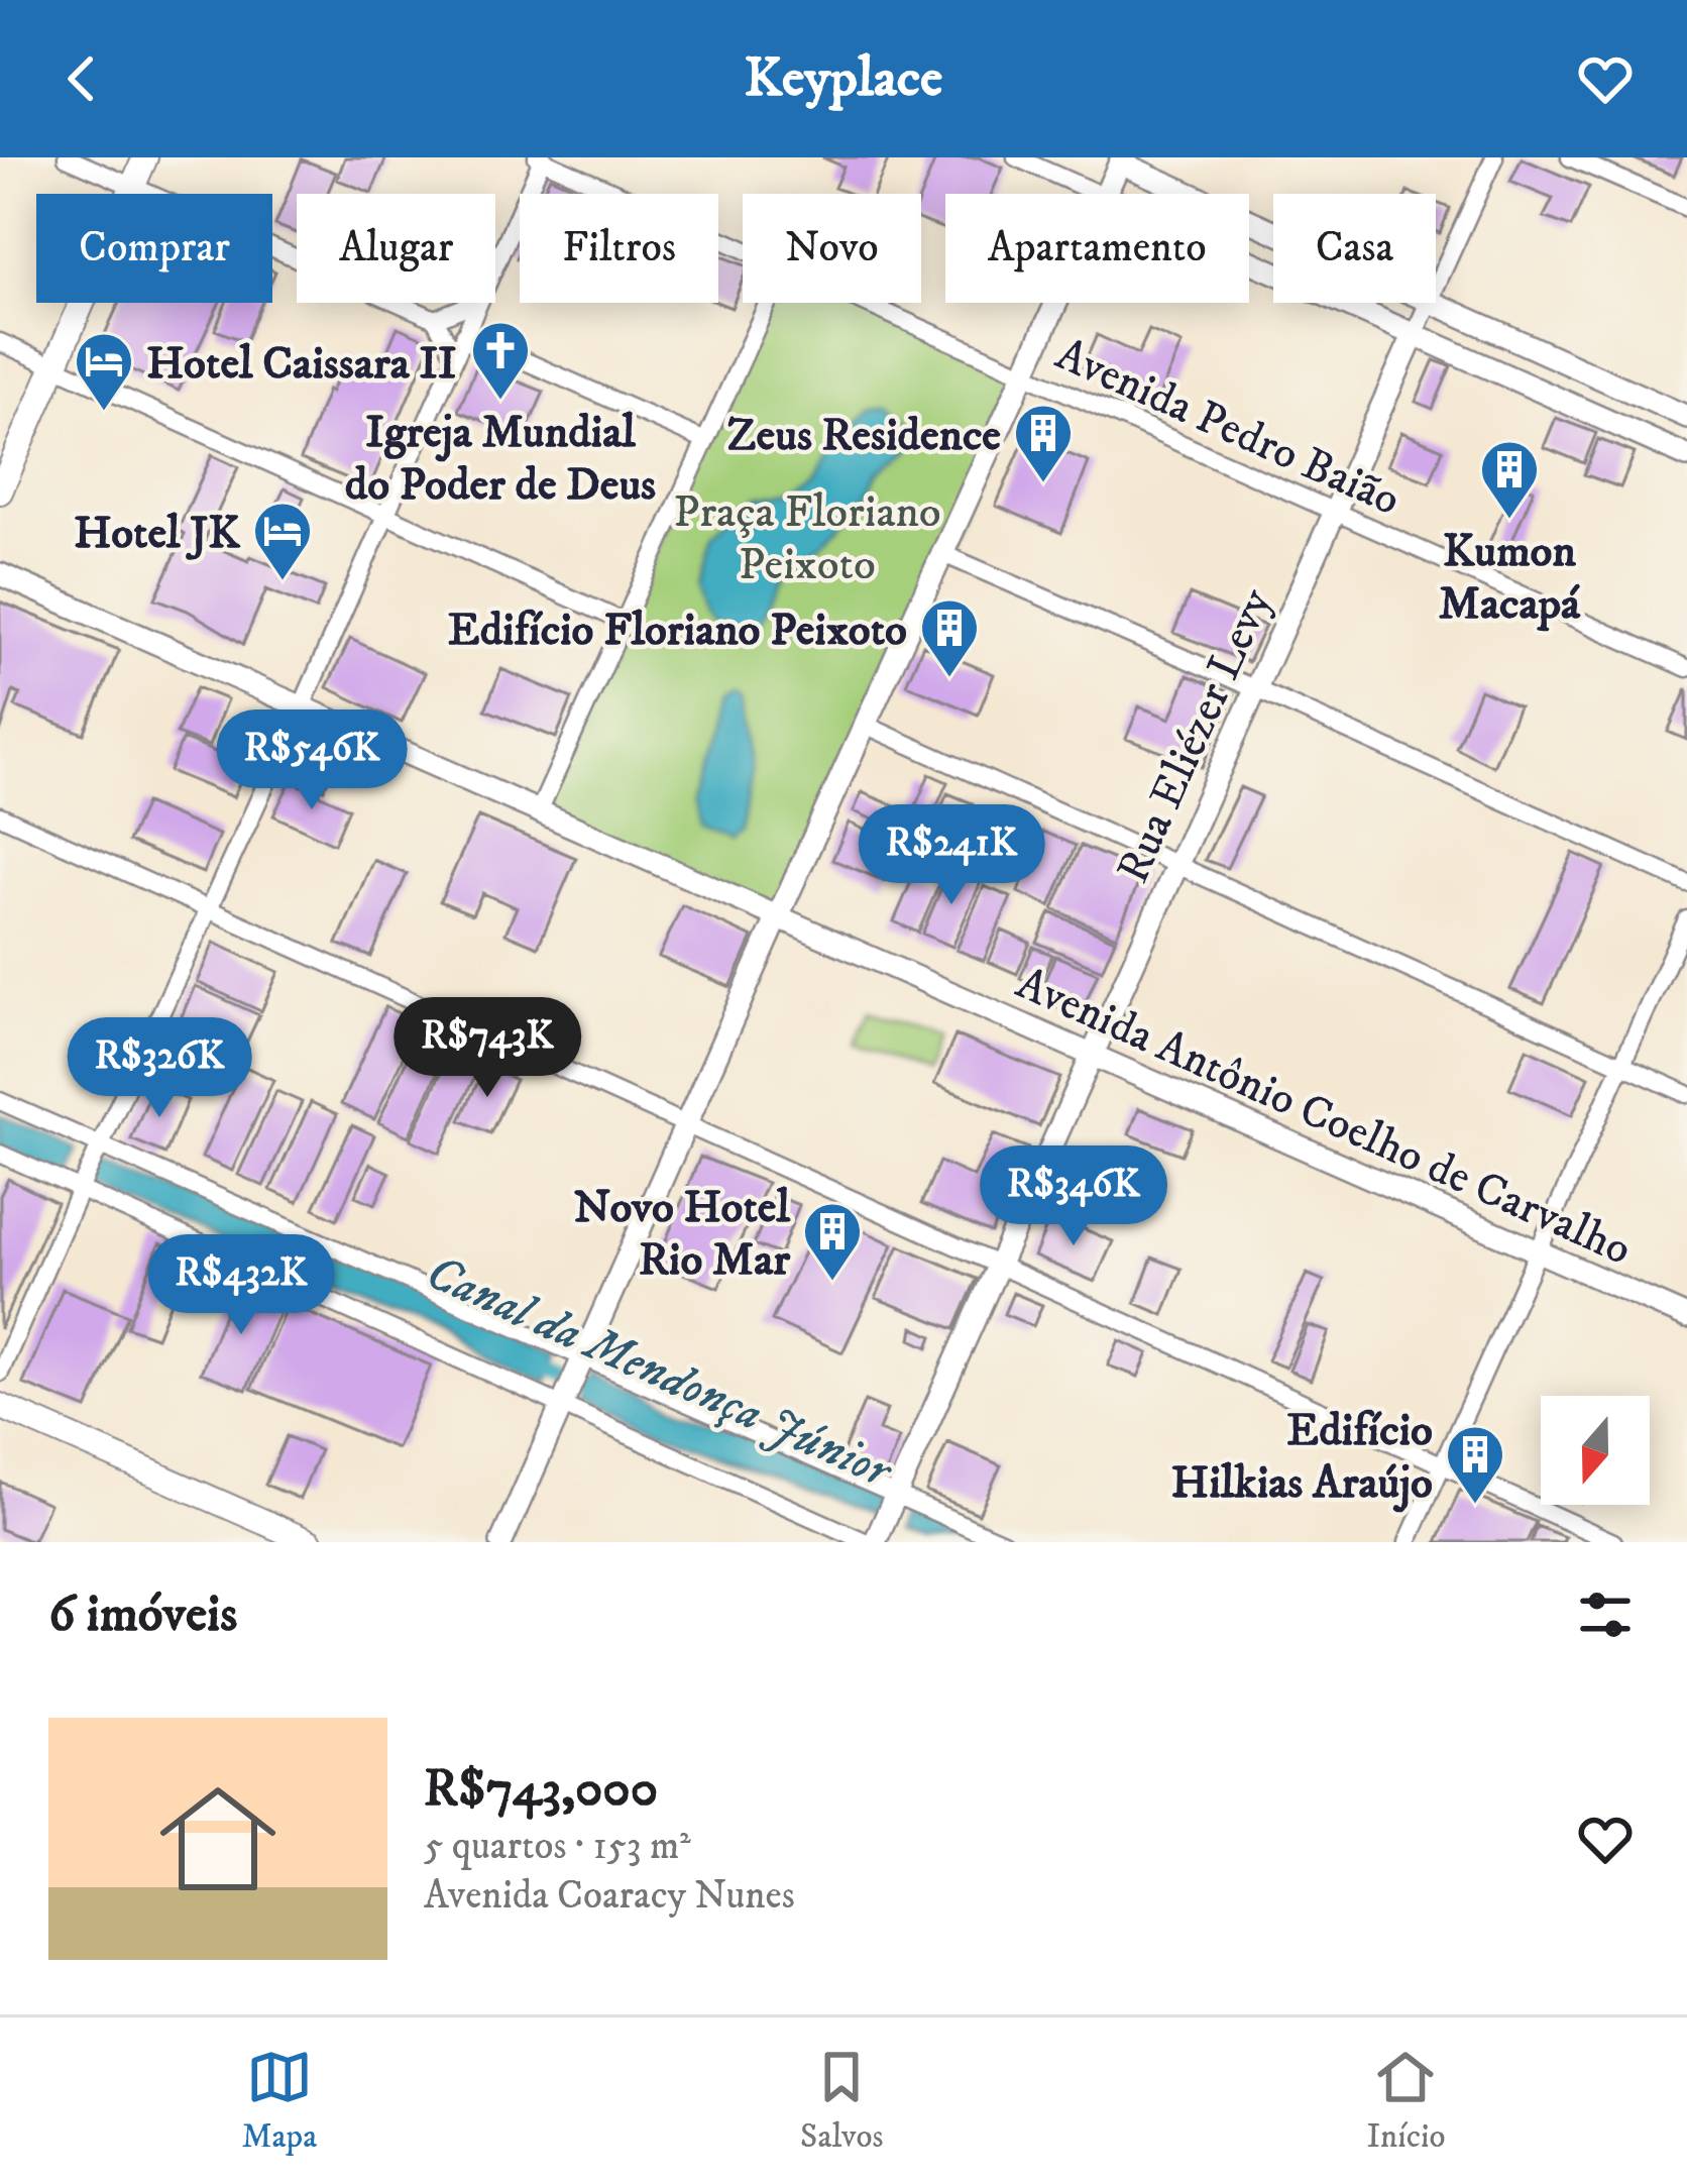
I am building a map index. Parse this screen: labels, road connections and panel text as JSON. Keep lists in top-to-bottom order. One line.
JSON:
{"streets":{"street":["Avenida Pedro Baião","Rua Eliézer Levy","Avenida Antônio Coelho de Carvalho"]},"crossings":[["Avenida Pedro Baião","Rua Eliézer Levy"],["Rua Eliézer Levy","Avenida Antônio Coelho de Carvalho"]],"water":["Canal da Mendonça Júnior"],"parks":["Praça Floriano Peixoto"],"places":{"church":["Igreja Mundial do Poder de Deus"],"hotel":["Hotel Caissara II","Hotel JK"],"building":["Zeus Residence","Kumon Macapá","Edifício Floriano Peixoto","Novo Hotel Rio Mar","Edifício Hilkias Araújo"]},"north":"bottom","page":{"header":"Keyplace","chip":["Comprar","Alugar","Filtros","Novo","Apartamento","Casa"],"price":["R$546K","R$241K","R$743K","R$326K","R$346K","R$432K"],"heading":"6 imóveis","list":[{"name":"R$743,000","note":"5 quartos · 153 m² · Avenida Coaracy Nunes"}],"tabs":["Mapa","Salvos","Início"]}}
